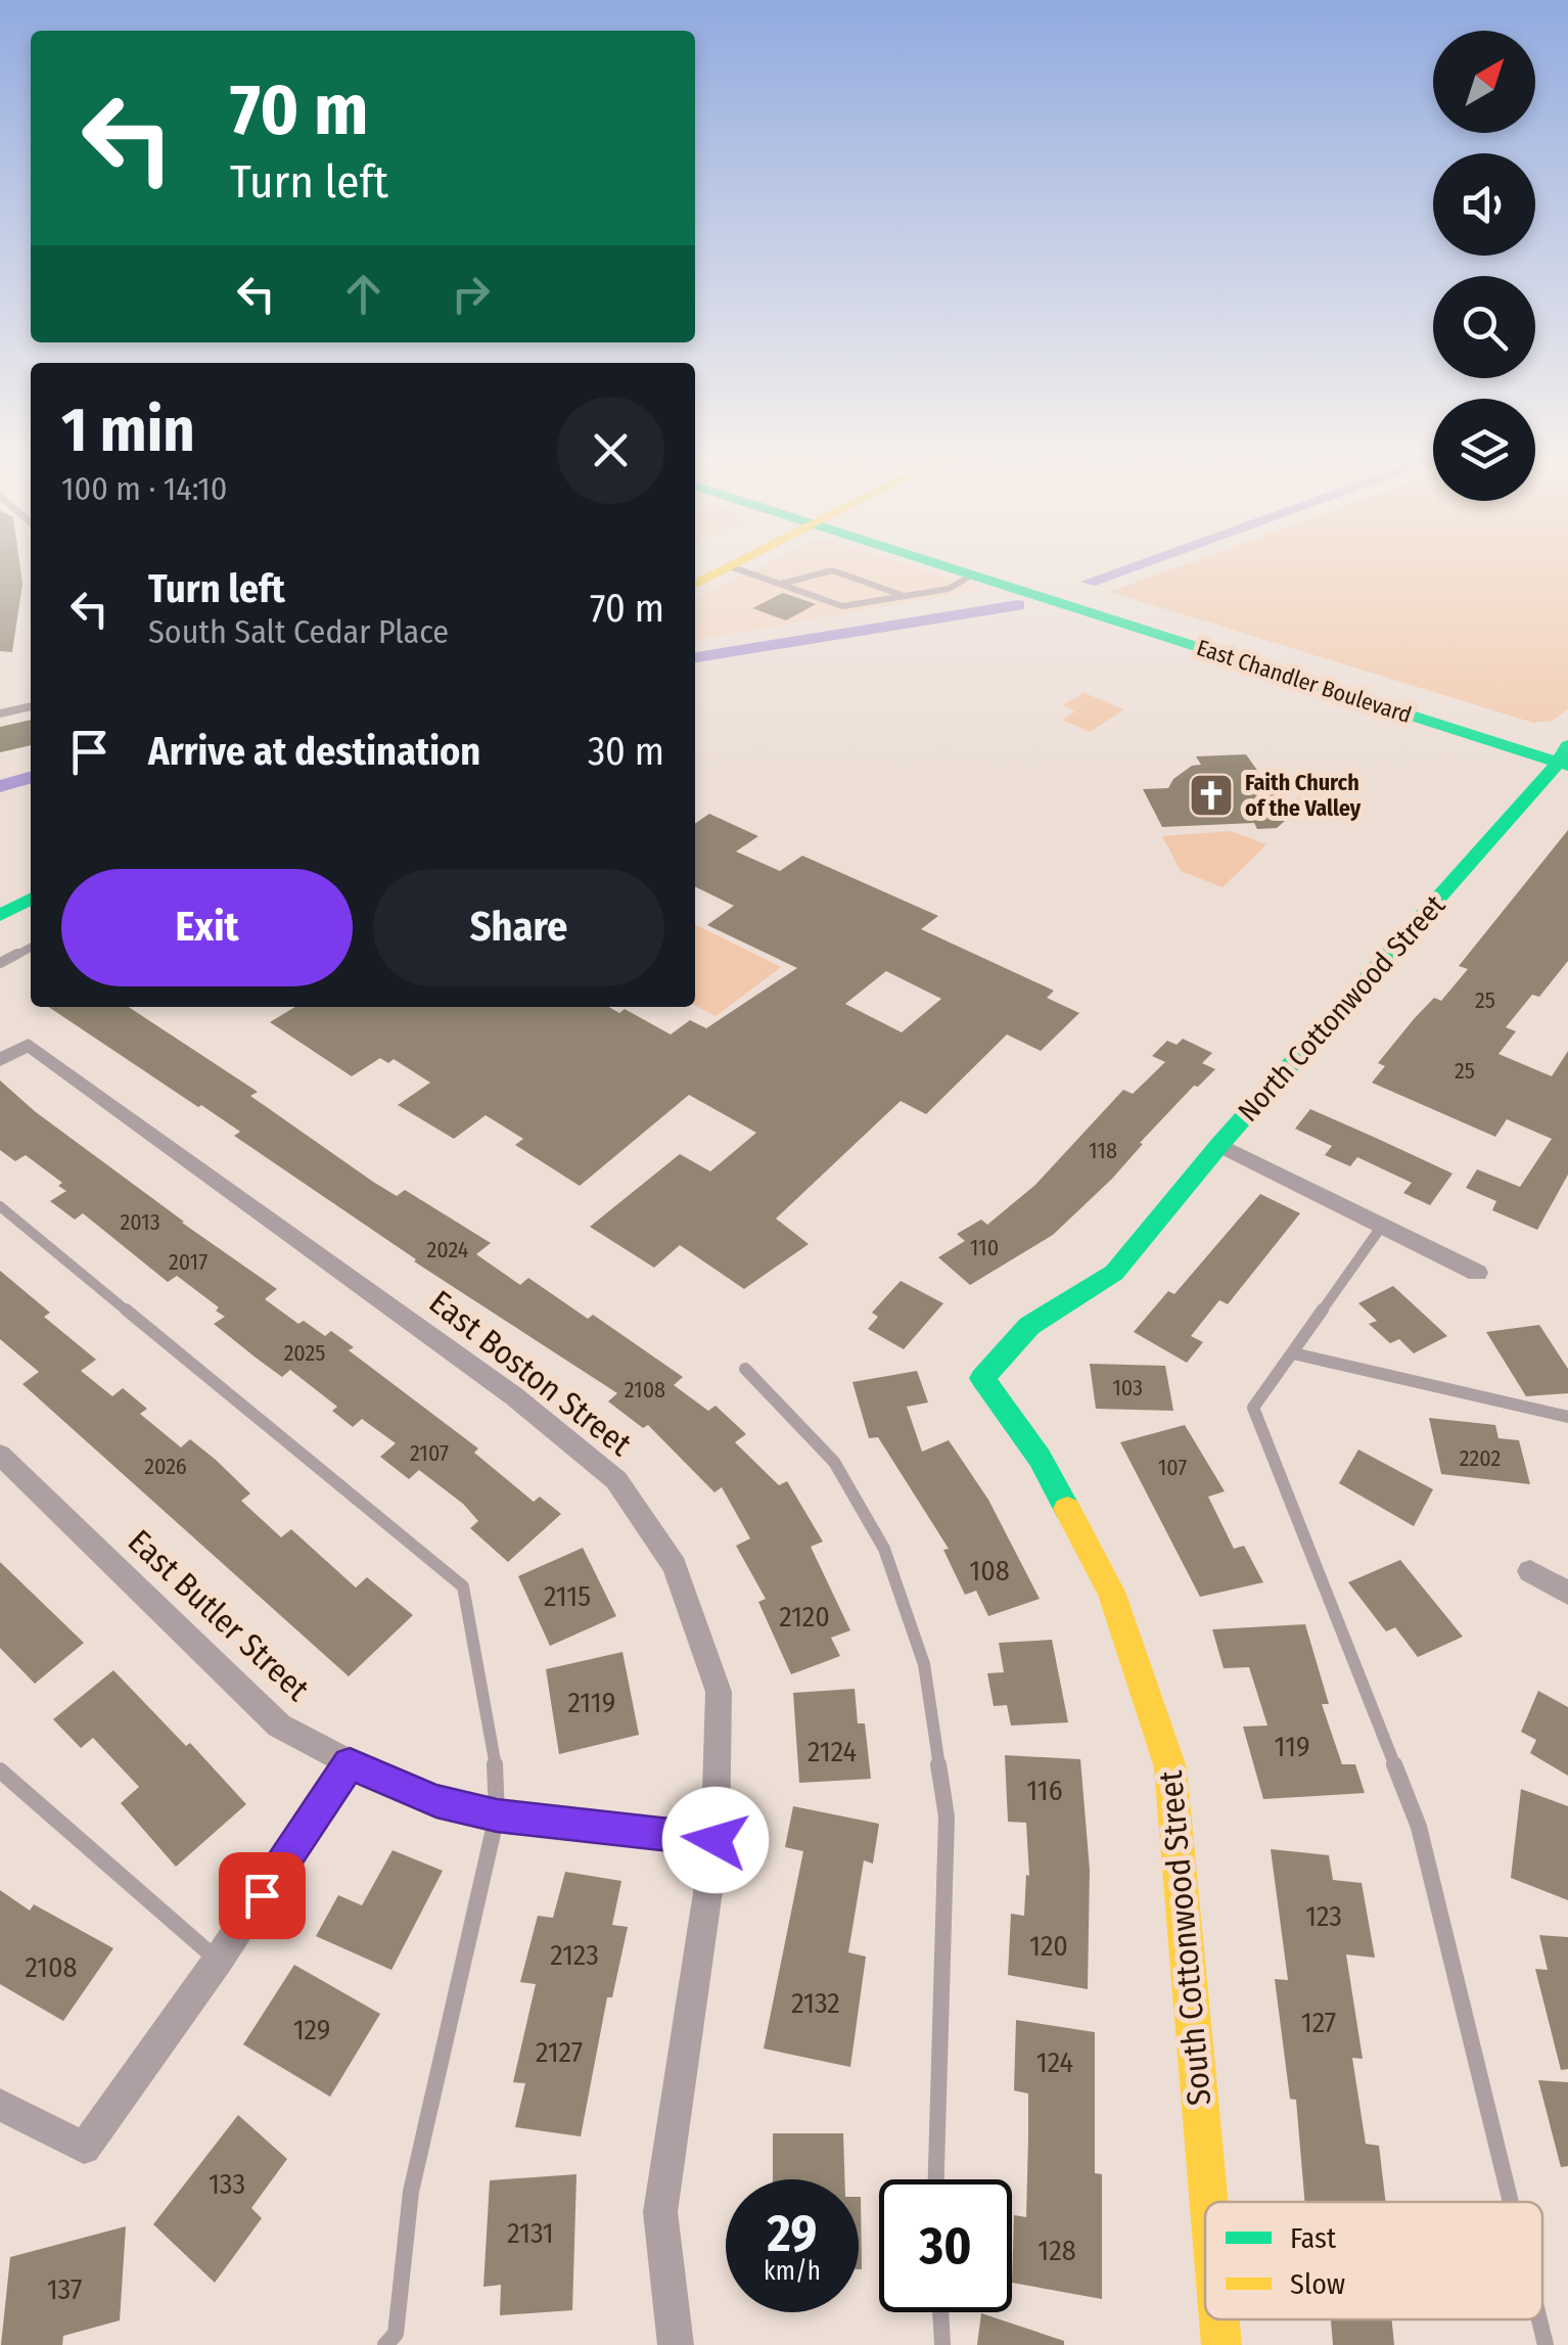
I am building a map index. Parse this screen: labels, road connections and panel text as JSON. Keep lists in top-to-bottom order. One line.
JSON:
{"streets":{"main road":["East Chandler Boulevard","North Cottonwood Street","South Cottonwood Street"],"street":["East Boston Street","East Butler Street"]},"crossings":[["East Chandler Boulevard","North Cottonwood Street"],["North Cottonwood Street","South Cottonwood Street"],["East Boston Street","East Butler Street"]],"places":{"church":["Faith Church of the Valley"]},"house_numbers":["25","25","118","2013","110","2024","2017","2025","103","2108","2107","2202","2026","107","108","2115","2120","2119","119","2124","116","123","120","2123","2108","2132","127","129","2127","124","133","2131","128","137"],"legend":["Fast","Slow"],"north":"top right","page":{"turn":["70 m","Turn left"],"heading":["1 min","100 m · 14:10"],"list":[{"name":"Turn left","note":"South Salt Cedar Place","value":"70 m"},{"name":"Arrive at destination","value":"30 m"}],"buttons":["Exit","Share"],"speed":"29 km/h","limit":"30"}}
